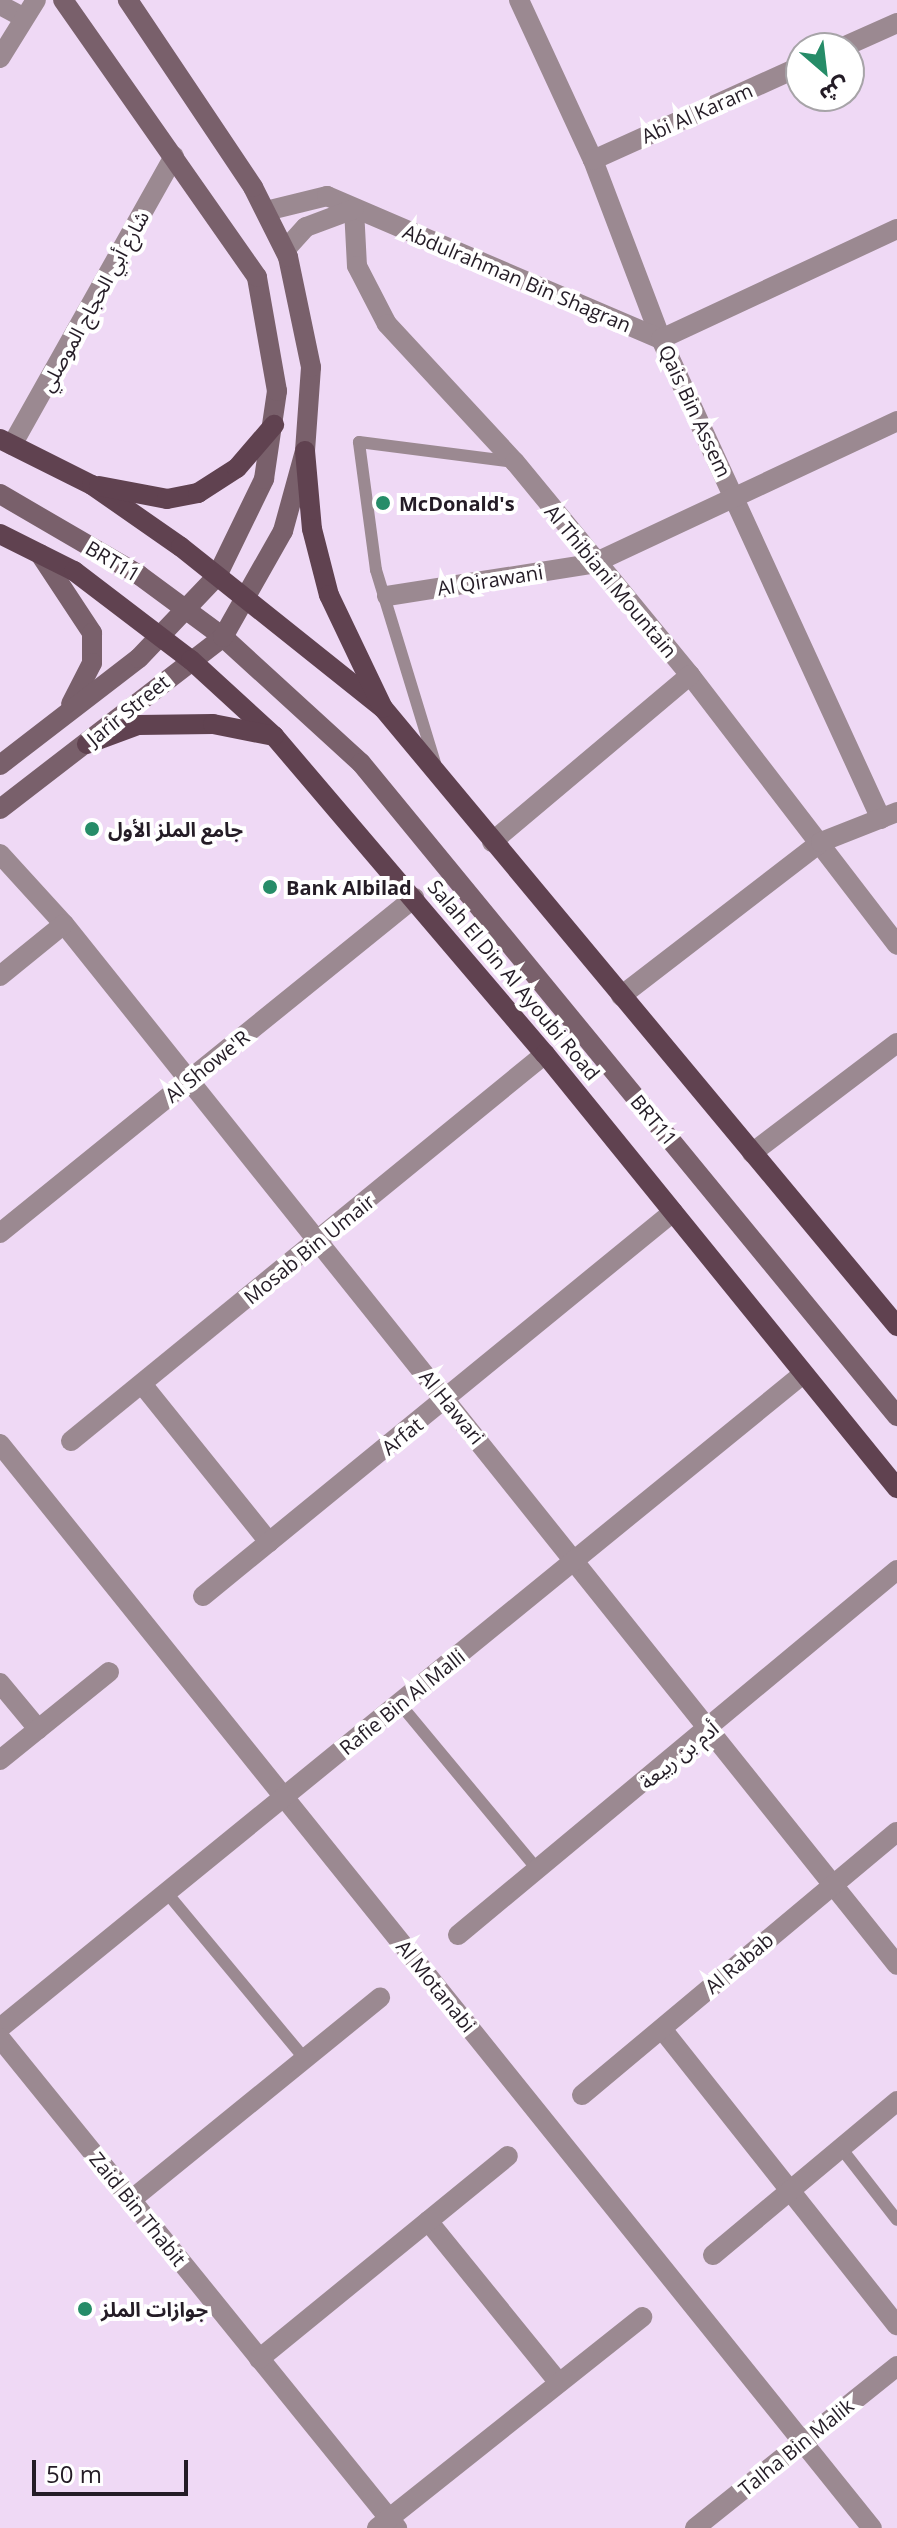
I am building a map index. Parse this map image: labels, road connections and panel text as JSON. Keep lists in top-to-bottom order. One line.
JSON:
{"streets":{"main road":["BRT11","Jarir Street","Salah El Din Al Ayoubi Road"],"street":["Abi Al Karam","Abdulrahman Bin Shagran","شارع أبي الحجاج الموصلي","Qais Bin Assem","Al Qirawani","Al Thibiani Mountain","Al Showe'R","Mosab Bin Umair","Al Hawari","Arfat","Rafie Bin Al Malli","أدم بن ربيعة","Al Rabab","Al Motanabi","Zaid Bin Thabit","Talha Bin Malik"]},"crossings":[["Abi Al Karam","Qais Bin Assem"],["Abdulrahman Bin Shagran","Qais Bin Assem"],["Abdulrahman Bin Shagran","Al Thibiani Mountain"],["Abdulrahman Bin Shagran","Jarir Street"],["Qais Bin Assem","Al Qirawani"],["BRT11","Jarir Street"],["Al Qirawani","Al Thibiani Mountain"],["Jarir Street","Salah El Din Al Ayoubi Road"],["Salah El Din Al Ayoubi Road","Al Showe'R"],["Salah El Din Al Ayoubi Road","Mosab Bin Umair"],["Salah El Din Al Ayoubi Road","Arfat"],["Salah El Din Al Ayoubi Road","Rafie Bin Al Malli"],["Al Showe'R","Al Hawari"],["Mosab Bin Umair","Al Hawari"],["Al Hawari","Arfat"],["Al Hawari","Rafie Bin Al Malli"],["Al Hawari","أدم بن ربيعة"],["Al Hawari","Al Rabab"],["Rafie Bin Al Malli","Al Motanabi"],["Al Motanabi","Talha Bin Malik"]],"places":["McDonald's","جامع الملز الأول","Bank Albilad","جوازات الملز"],"scale_bar":"50 m","north":"bottom right"}
